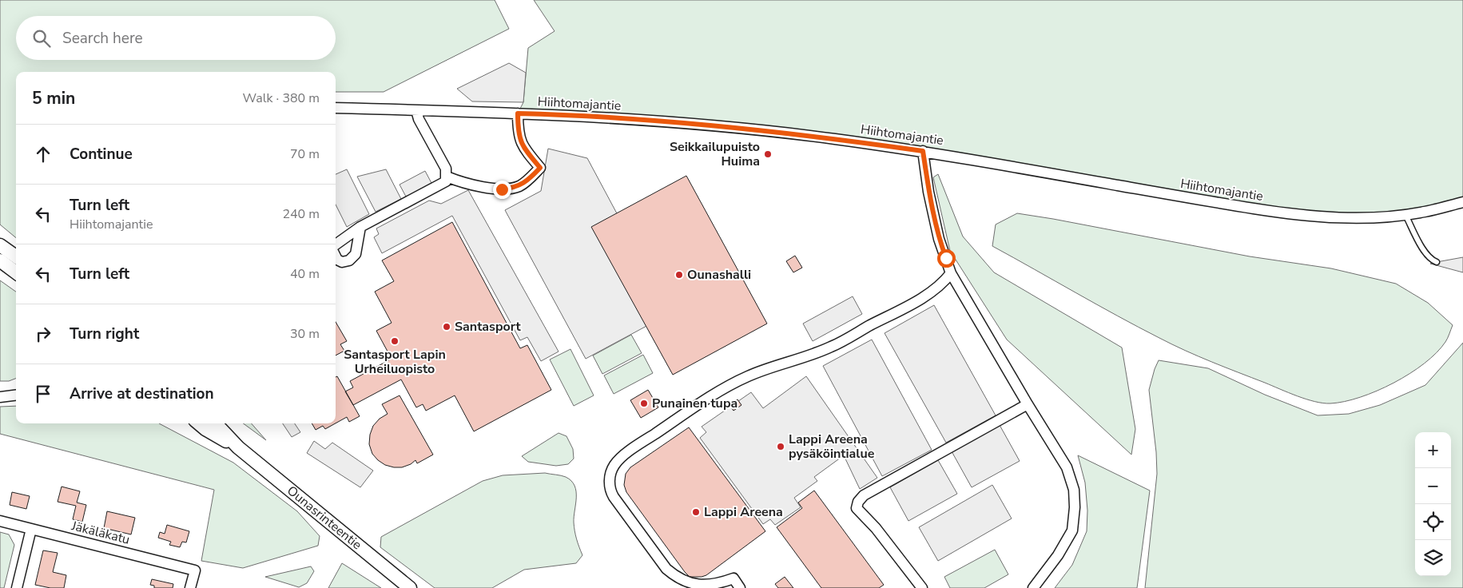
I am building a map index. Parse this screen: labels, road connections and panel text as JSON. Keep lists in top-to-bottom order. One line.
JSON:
{"streets":{"street":["Hiihtomajantie","Ounasrinteentie","Jäkäläkatu"]},"places":["Seikkailupuisto Huima","Ounashalli","Santasport","Santasport Lapin Urheiluopisto","Punainen tupa","Lappi Areena pysäköintialue","Lappi Areena"],"page":{"search":"Search here","heading":["5 min","Walk · 380 m"],"list":[["Continue","70 m"],["Turn left","Hiihtomajantie","240 m"],["Turn left","40 m"],["Turn right","30 m"],"Arrive at destination"],"map_buttons":["+","−"]}}
